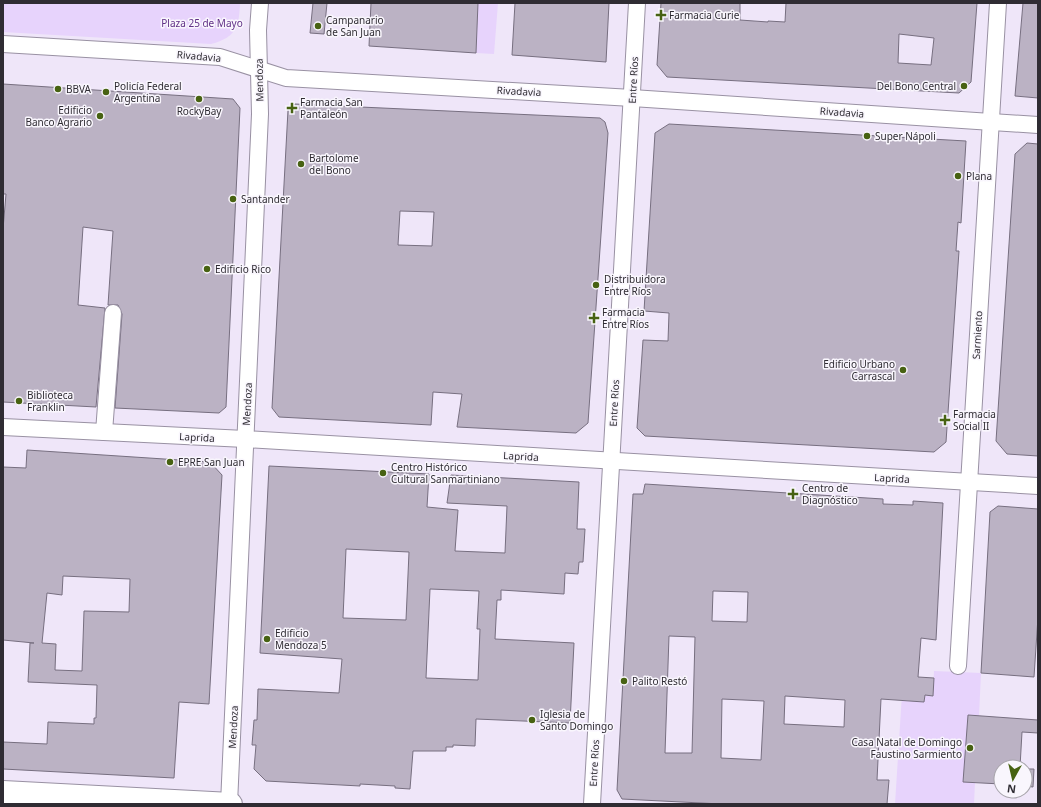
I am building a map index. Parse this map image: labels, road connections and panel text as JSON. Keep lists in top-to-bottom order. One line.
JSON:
{"streets":{"street":["Rivadavia","Mendoza","Entre Ríos","Sarmiento","Laprida"]},"crossings":[["Rivadavia","Mendoza"],["Rivadavia","Entre Ríos"],["Rivadavia","Sarmiento"],["Mendoza","Laprida"],["Entre Ríos","Laprida"],["Sarmiento","Laprida"]],"parks":["Plaza 25 de Mayo"],"places":{"health":["Farmacia Curie","Farmacia San Pantaleón","Farmacia Entre Ríos","Farmacia Social II","Centro de Diagnóstico"],"other":["Campanario de San Juan","Del Bono Central","BBVA","Policía Federal Argentina","RockyBay","Edificio Banco Agrario","Super Nápoli","Bartolome del Bono","Plana","Santander","Edificio Rico","Distribuidora Entre Ríos","Edificio Urbano Carrascal","Biblioteca Franklin","EPRE San Juan","Centro Histórico Cultural Sanmartiniano","Edificio Mendoza 5","Palito Restó","Iglesia de Santo Domingo","Casa Natal de Domingo Faustino Sarmiento"]},"north":"bottom"}
